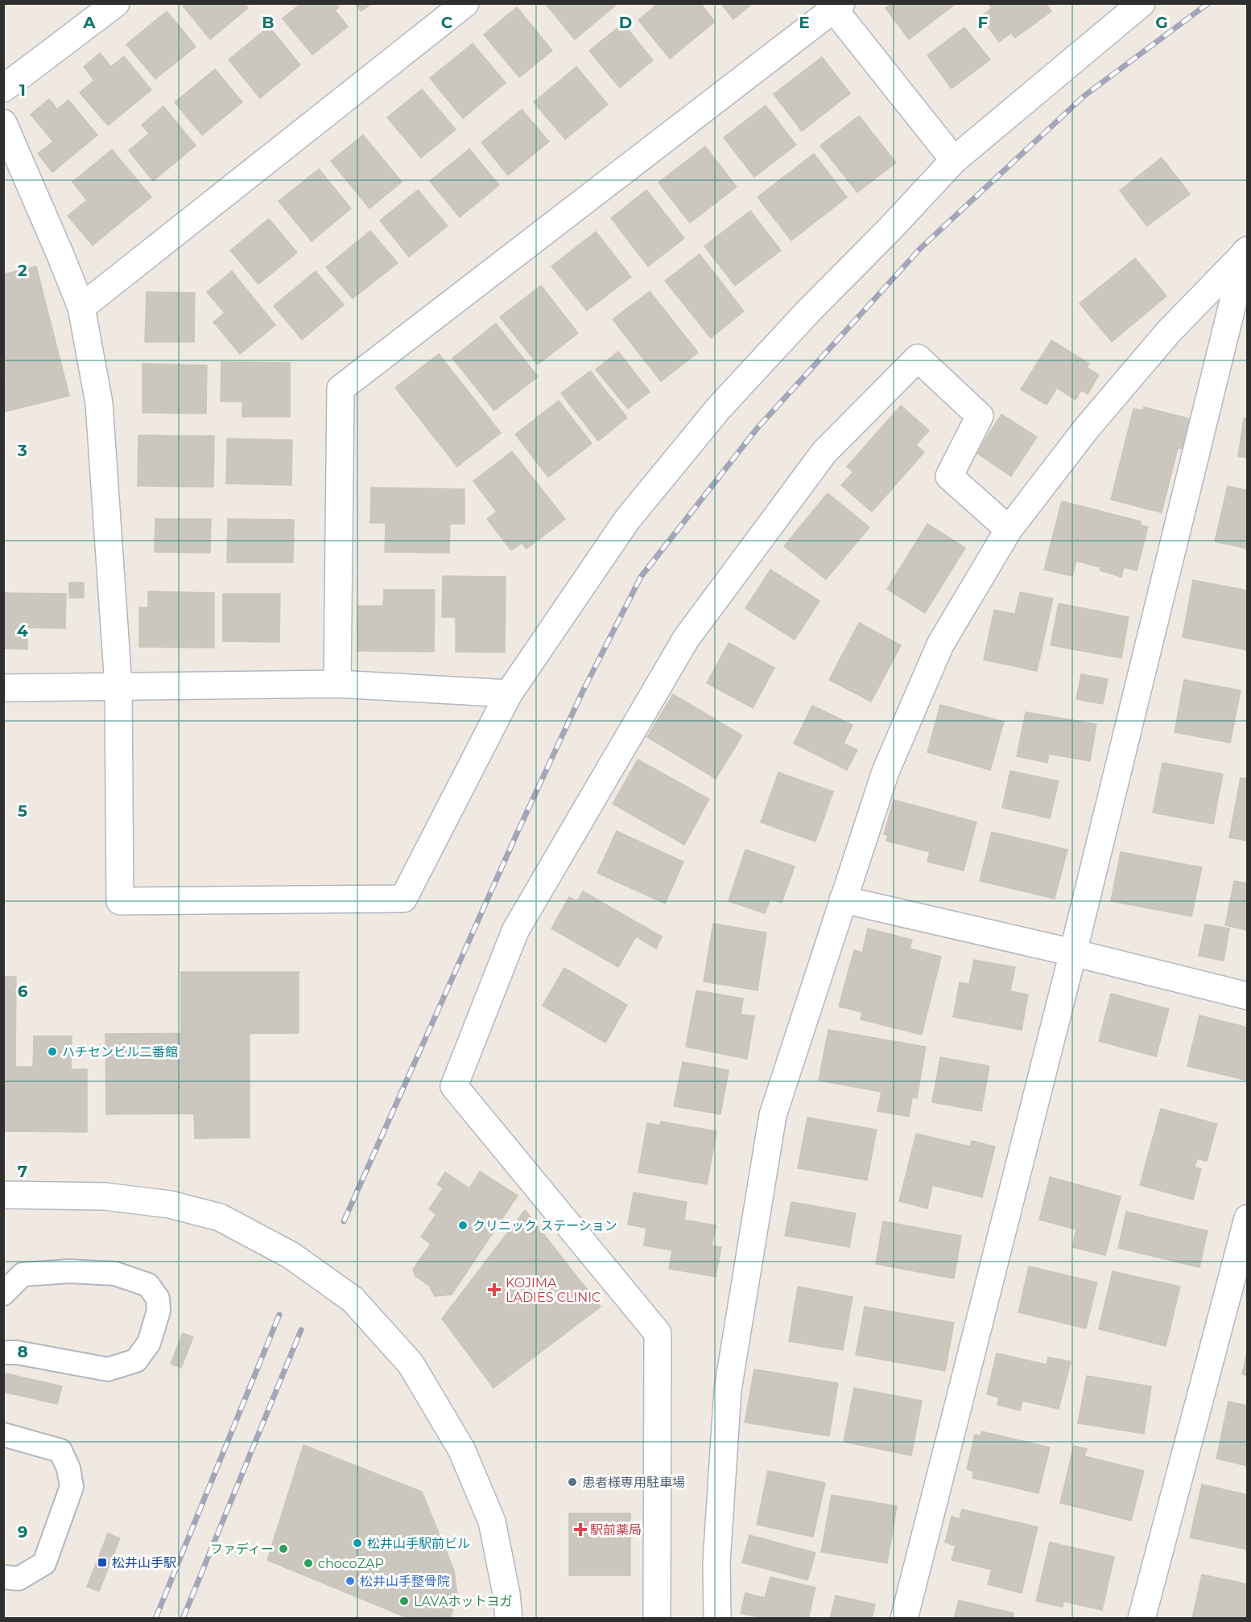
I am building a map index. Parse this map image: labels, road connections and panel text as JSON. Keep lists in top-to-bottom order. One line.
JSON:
{"places":{"other":["ハチセンビル二番館","クリニック ステーション","患者様専用駐車場","松井山手駅前ビル","ファディー","chocoZAP","松井山手整骨院","LAVAホットヨガ"],"health":["KOJIMA LADIES CLINIC","駅前薬局"],"transit":["松井山手駅"]},"grid":{"columns":["A","B","C","D","E","F","G"],"rows":["1","2","3","4","5","6","7","8","9"]}}
